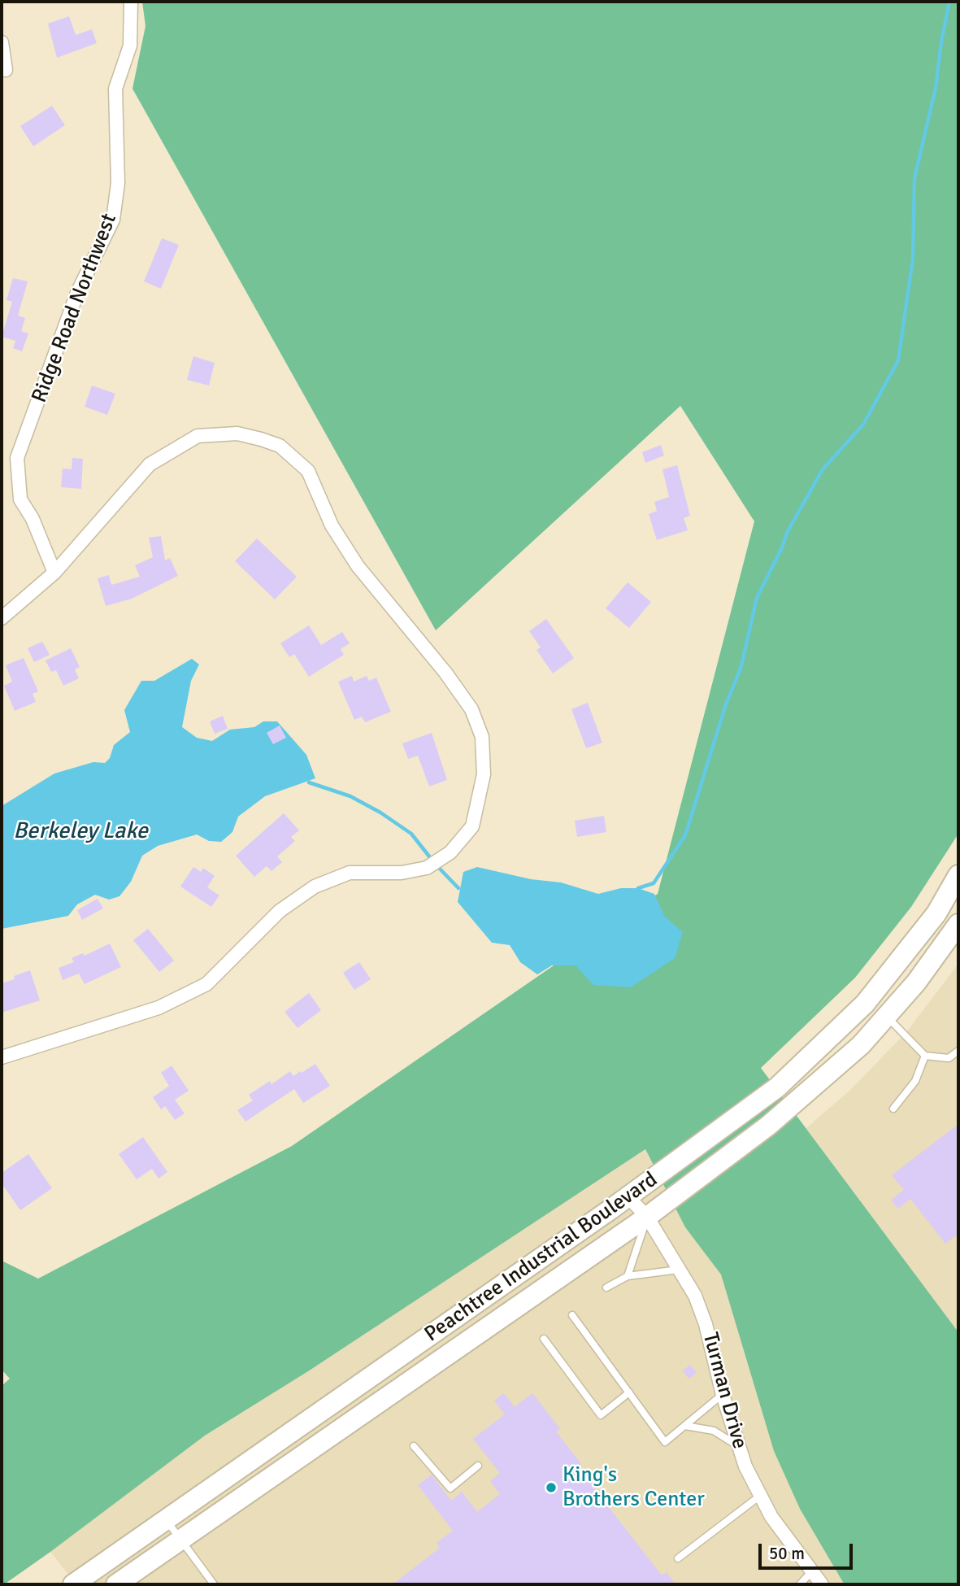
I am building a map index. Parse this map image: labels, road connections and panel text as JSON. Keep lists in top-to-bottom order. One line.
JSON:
{"streets":{"highway":["Peachtree Industrial Boulevard"],"street":["Ridge Road Northwest","Turman Drive"]},"crossings":[["Peachtree Industrial Boulevard","Turman Drive"]],"water":["Berkeley Lake"],"places":["King's Brothers Center"],"scale_bar":"50 m"}
